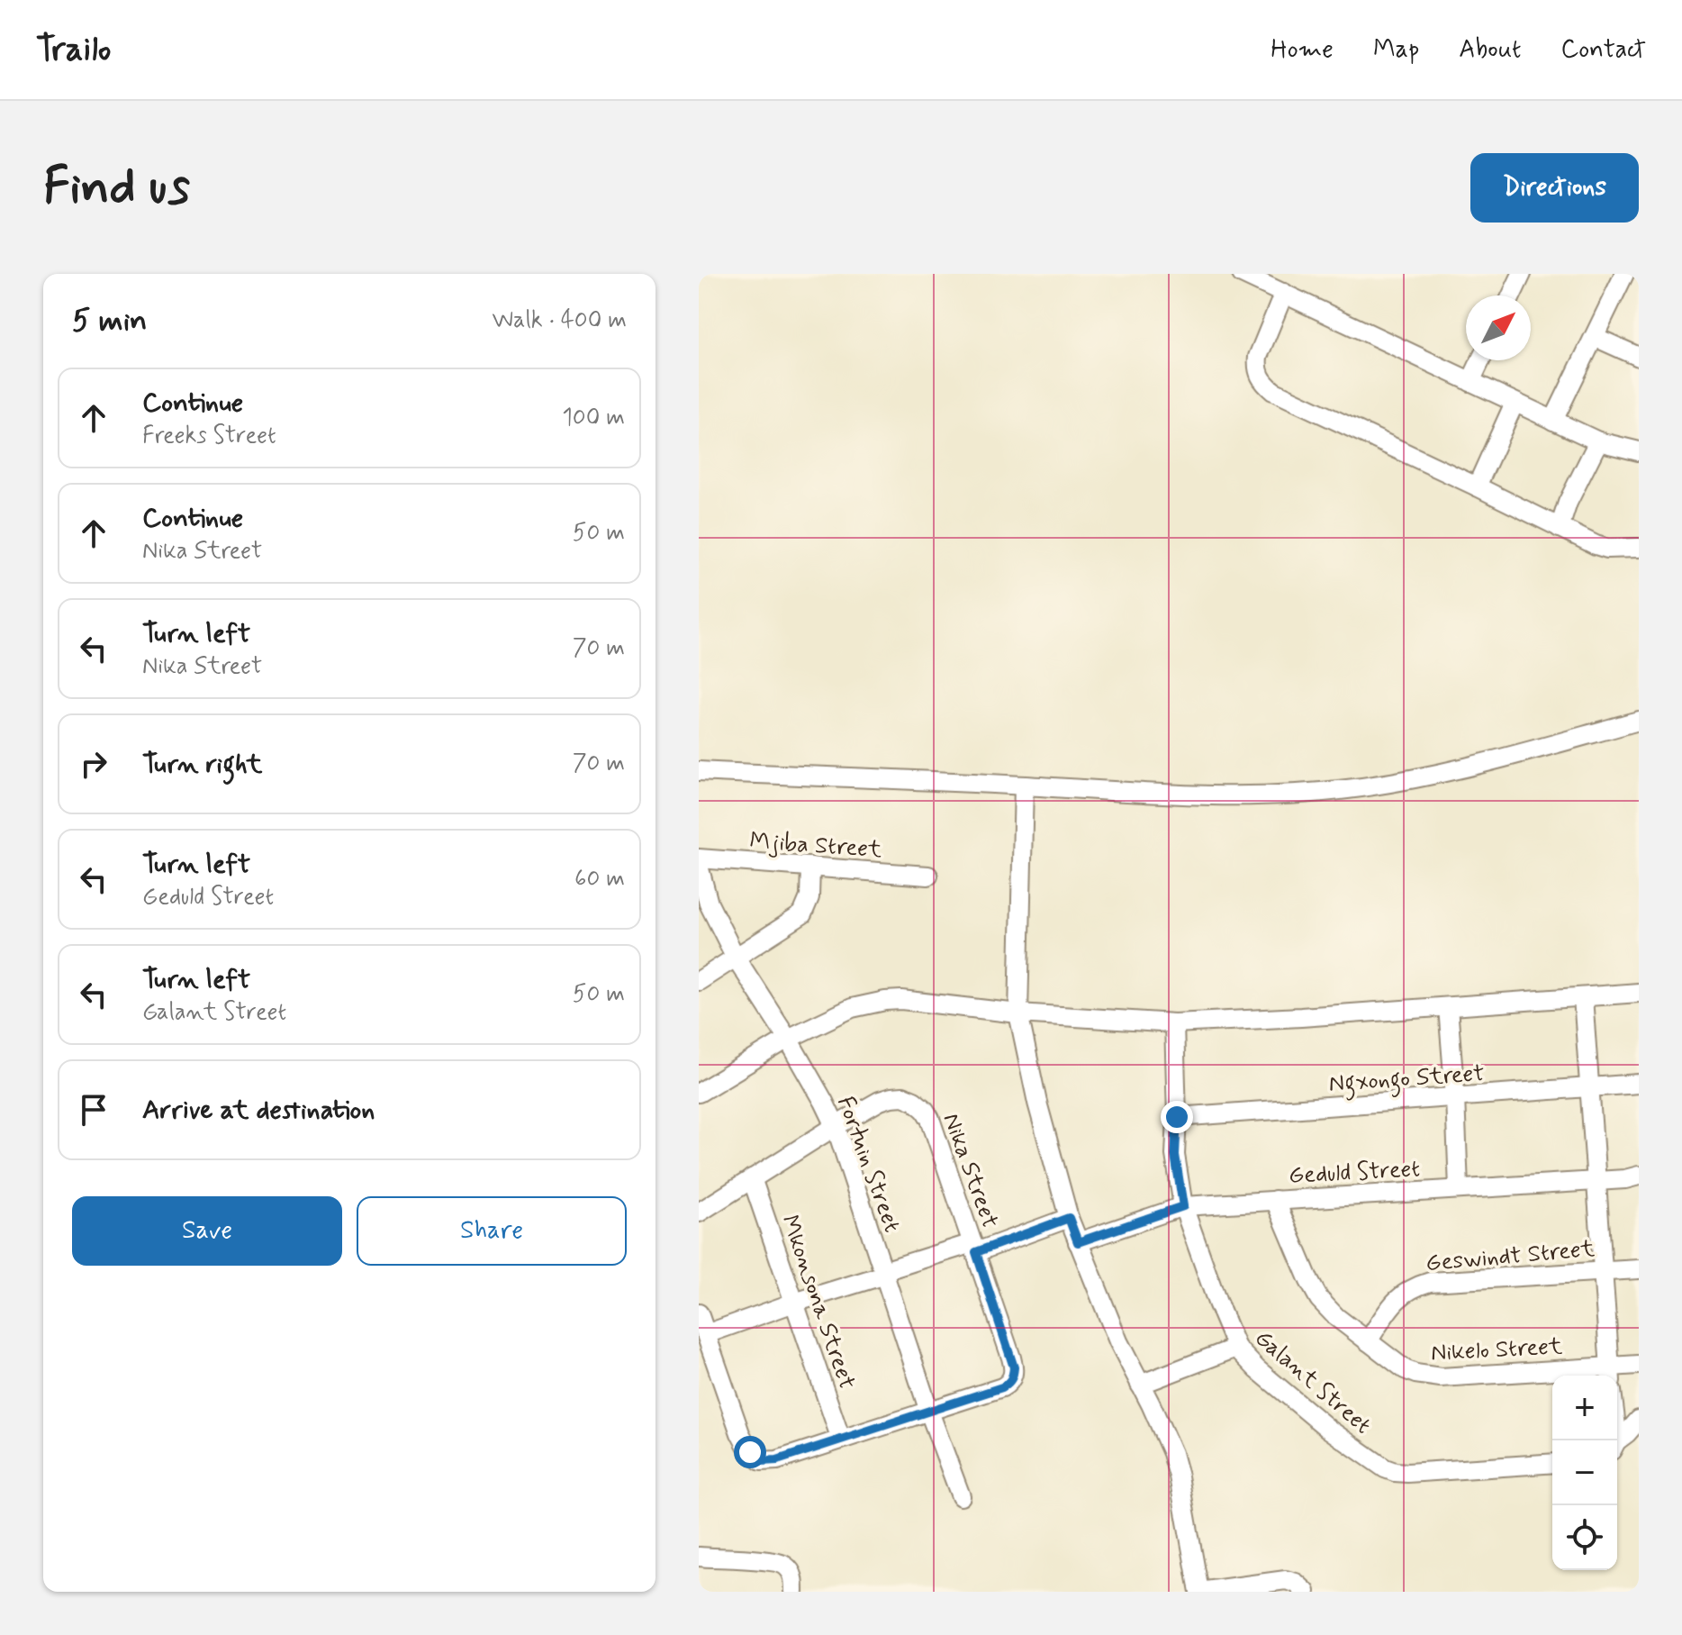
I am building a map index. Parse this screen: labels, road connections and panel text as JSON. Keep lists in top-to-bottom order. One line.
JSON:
{"streets":{"street":["Mjiba Street","Ngxongo Street","Fortuin Street","Nika Street","Geduld Street","Geswindt Street","Mkonsona Street","Nikelo Street","Galant Street"]},"crossings":[["Ngxongo Street","Galant Street"],["Fortuin Street","Nika Street"],["Nika Street","Mkonsona Street"],["Geduld Street","Nikelo Street"],["Geduld Street","Galant Street"],["Geswindt Street","Nikelo Street"]],"north":"top right","page":{"header":"Trailo","nav":["Home","Map","About","Contact"],"buttons":["Directions",["Save","Share"]],"title":"Find us","heading":["5 min","Walk · 400 m"],"list":[["Continue","Freeks Street","100 m"],["Continue","Nika Street","50 m"],["Turn left","Nika Street","70 m"],["Turn right","70 m"],["Turn left","Geduld Street","60 m"],["Turn left","Galant Street","50 m"],"Arrive at destination"],"map_buttons":["+","−"]}}
